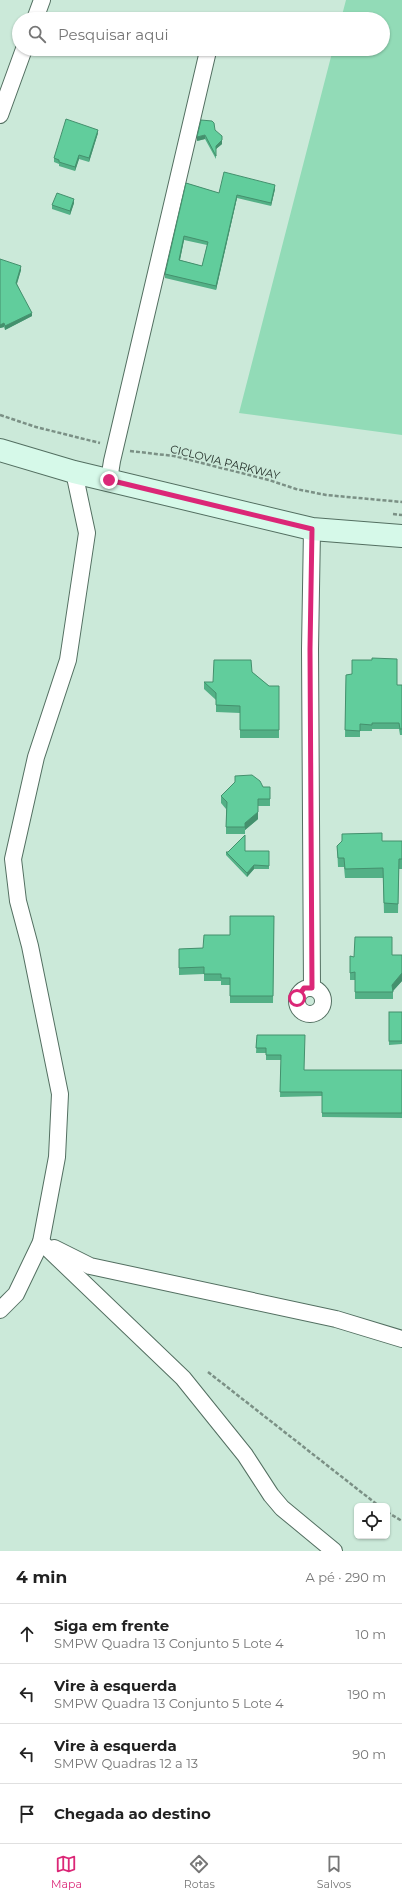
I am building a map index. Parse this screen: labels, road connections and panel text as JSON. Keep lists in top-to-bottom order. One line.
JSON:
{"streets":{"path":["CICLOVIA PARKWAY"]},"page":{"search":"Pesquisar aqui","heading":["4 min","A pé · 290 m"],"list":[["Siga em frente","SMPW Quadra 13 Conjunto 5 Lote 4","10 m"],["Vire à esquerda","SMPW Quadra 13 Conjunto 5 Lote 4","190 m"],["Vire à esquerda","SMPW Quadras 12 a 13","90 m"],"Chegada ao destino"],"nav":["Mapa","Rotas","Salvos"]}}
